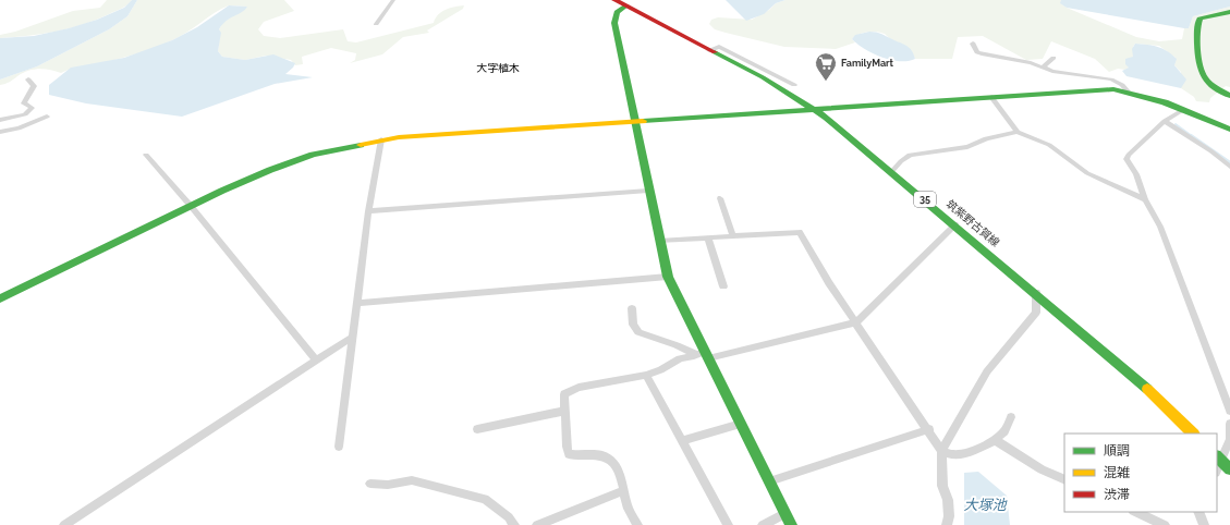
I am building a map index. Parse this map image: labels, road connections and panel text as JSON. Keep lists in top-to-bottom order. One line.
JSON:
{"streets":{"street":["35","筑紫野古賀線"]},"districts":["大字植木"],"water":["大塚池"],"places":{"supermarket":["FamilyMart"]},"legend":["順調","混雑","渋滞"]}
